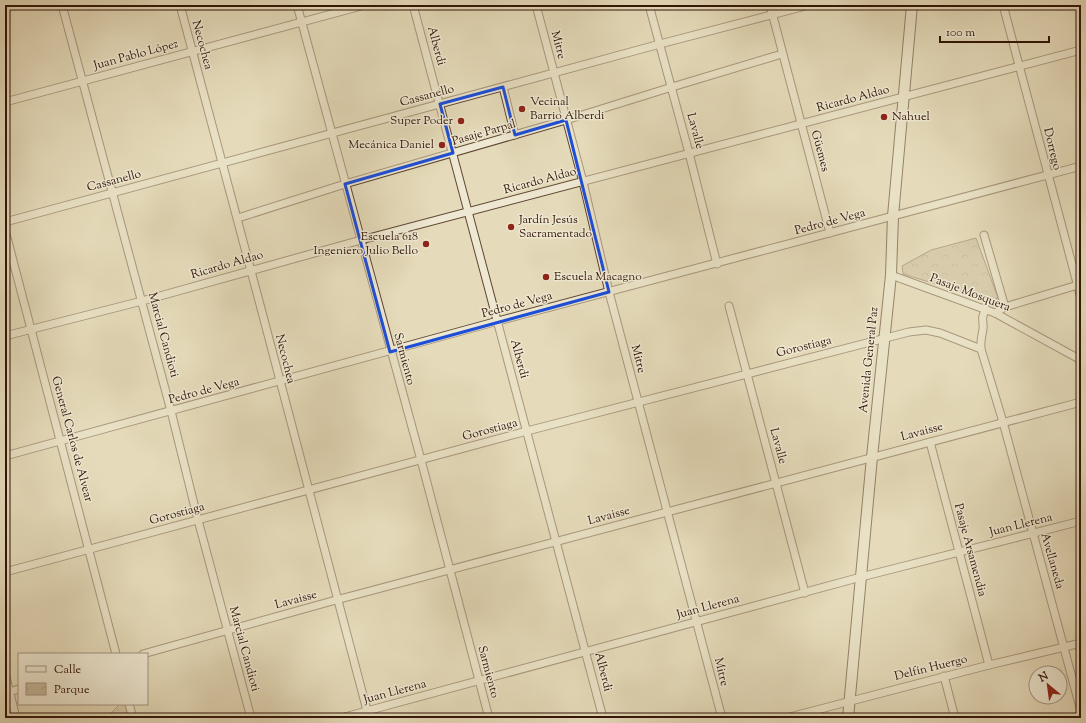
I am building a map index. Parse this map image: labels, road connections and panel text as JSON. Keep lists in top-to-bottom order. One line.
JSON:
{"streets":{"main road":["Avenida General Paz"],"street":["Necochea","Mitre","Alberdi","Juan Pablo López","Cassanello","Ricardo Aldao","Lavalle","Pasaje Parpal","Dorrego","Güemes","Pedro de Vega","Pasaje Mosquera","Marcial Candioti","Gorostiaga","Sarmiento","Lavaisse","General Carlos de Alvear","Juan Llerena","Pasaje Arsamendia","Avellaneda","Delfín Huergo"]},"crossings":[["Necochea","Juan Pablo López"],["Necochea","Cassanello"],["Necochea","Ricardo Aldao"],["Necochea","Pasaje Parpal"],["Necochea","Pedro de Vega"],["Necochea","Gorostiaga"],["Necochea","Lavaisse"],["Necochea","Juan Llerena"],["Mitre","Cassanello"],["Mitre","Ricardo Aldao"],["Mitre","Pasaje Parpal"],["Mitre","Pedro de Vega"],["Mitre","Gorostiaga"],["Mitre","Lavaisse"],["Mitre","Juan Llerena"],["Alberdi","Cassanello"],["Alberdi","Ricardo Aldao"],["Alberdi","Pasaje Parpal"],["Alberdi","Pedro de Vega"],["Alberdi","Gorostiaga"],["Alberdi","Lavaisse"],["Alberdi","Juan Llerena"],["Juan Pablo López","Marcial Candioti"],["Juan Pablo López","Sarmiento"],["Cassanello","Lavalle"],["Cassanello","Güemes"],["Cassanello","Marcial Candioti"],["Cassanello","Sarmiento"],["Ricardo Aldao","Lavalle"],["Ricardo Aldao","Dorrego"],["Ricardo Aldao","Güemes"],["Ricardo Aldao","Marcial Candioti"],["Ricardo Aldao","Sarmiento"],["Ricardo Aldao","Avenida General Paz"],["Ricardo Aldao","General Carlos de Alvear"],["Lavalle","Pasaje Parpal"],["Lavalle","Pedro de Vega"],["Lavalle","Gorostiaga"],["Lavalle","Lavaisse"],["Lavalle","Juan Llerena"],["Pasaje Parpal","Güemes"],["Pasaje Parpal","Sarmiento"],["Dorrego","Pedro de Vega"],["Güemes","Pedro de Vega"],["Pedro de Vega","Marcial Candioti"],["Pedro de Vega","Sarmiento"],["Pedro de Vega","Avenida General Paz"],["Pedro de Vega","General Carlos de Alvear"],["Pasaje Mosquera","Avenida General Paz"],["Marcial Candioti","Gorostiaga"],["Marcial Candioti","Lavaisse"],["Gorostiaga","Sarmiento"],["Gorostiaga","Avenida General Paz"],["Gorostiaga","General Carlos de Alvear"],["Gorostiaga","Avellaneda"],["Sarmiento","Lavaisse"],["Sarmiento","Juan Llerena"],["Avenida General Paz","Lavaisse"],["Avenida General Paz","Juan Llerena"],["Avenida General Paz","Delfín Huergo"],["Lavaisse","Pasaje Arsamendia"],["Lavaisse","Avellaneda"],["Juan Llerena","Pasaje Arsamendia"],["Juan Llerena","Avellaneda"],["Pasaje Arsamendia","Delfín Huergo"],["Avellaneda","Delfín Huergo"]],"places":["Vecinal Barrio Alberdi","Nahuel","Super Poder","Mecánica Daniel","Jardín Jesús Sacramentado","Escuela 618 Ingeniero Julio Bello","Escuela Macagno"],"legend":["Calle","Parque"],"scale_bar":"100 m","north":"top left"}
